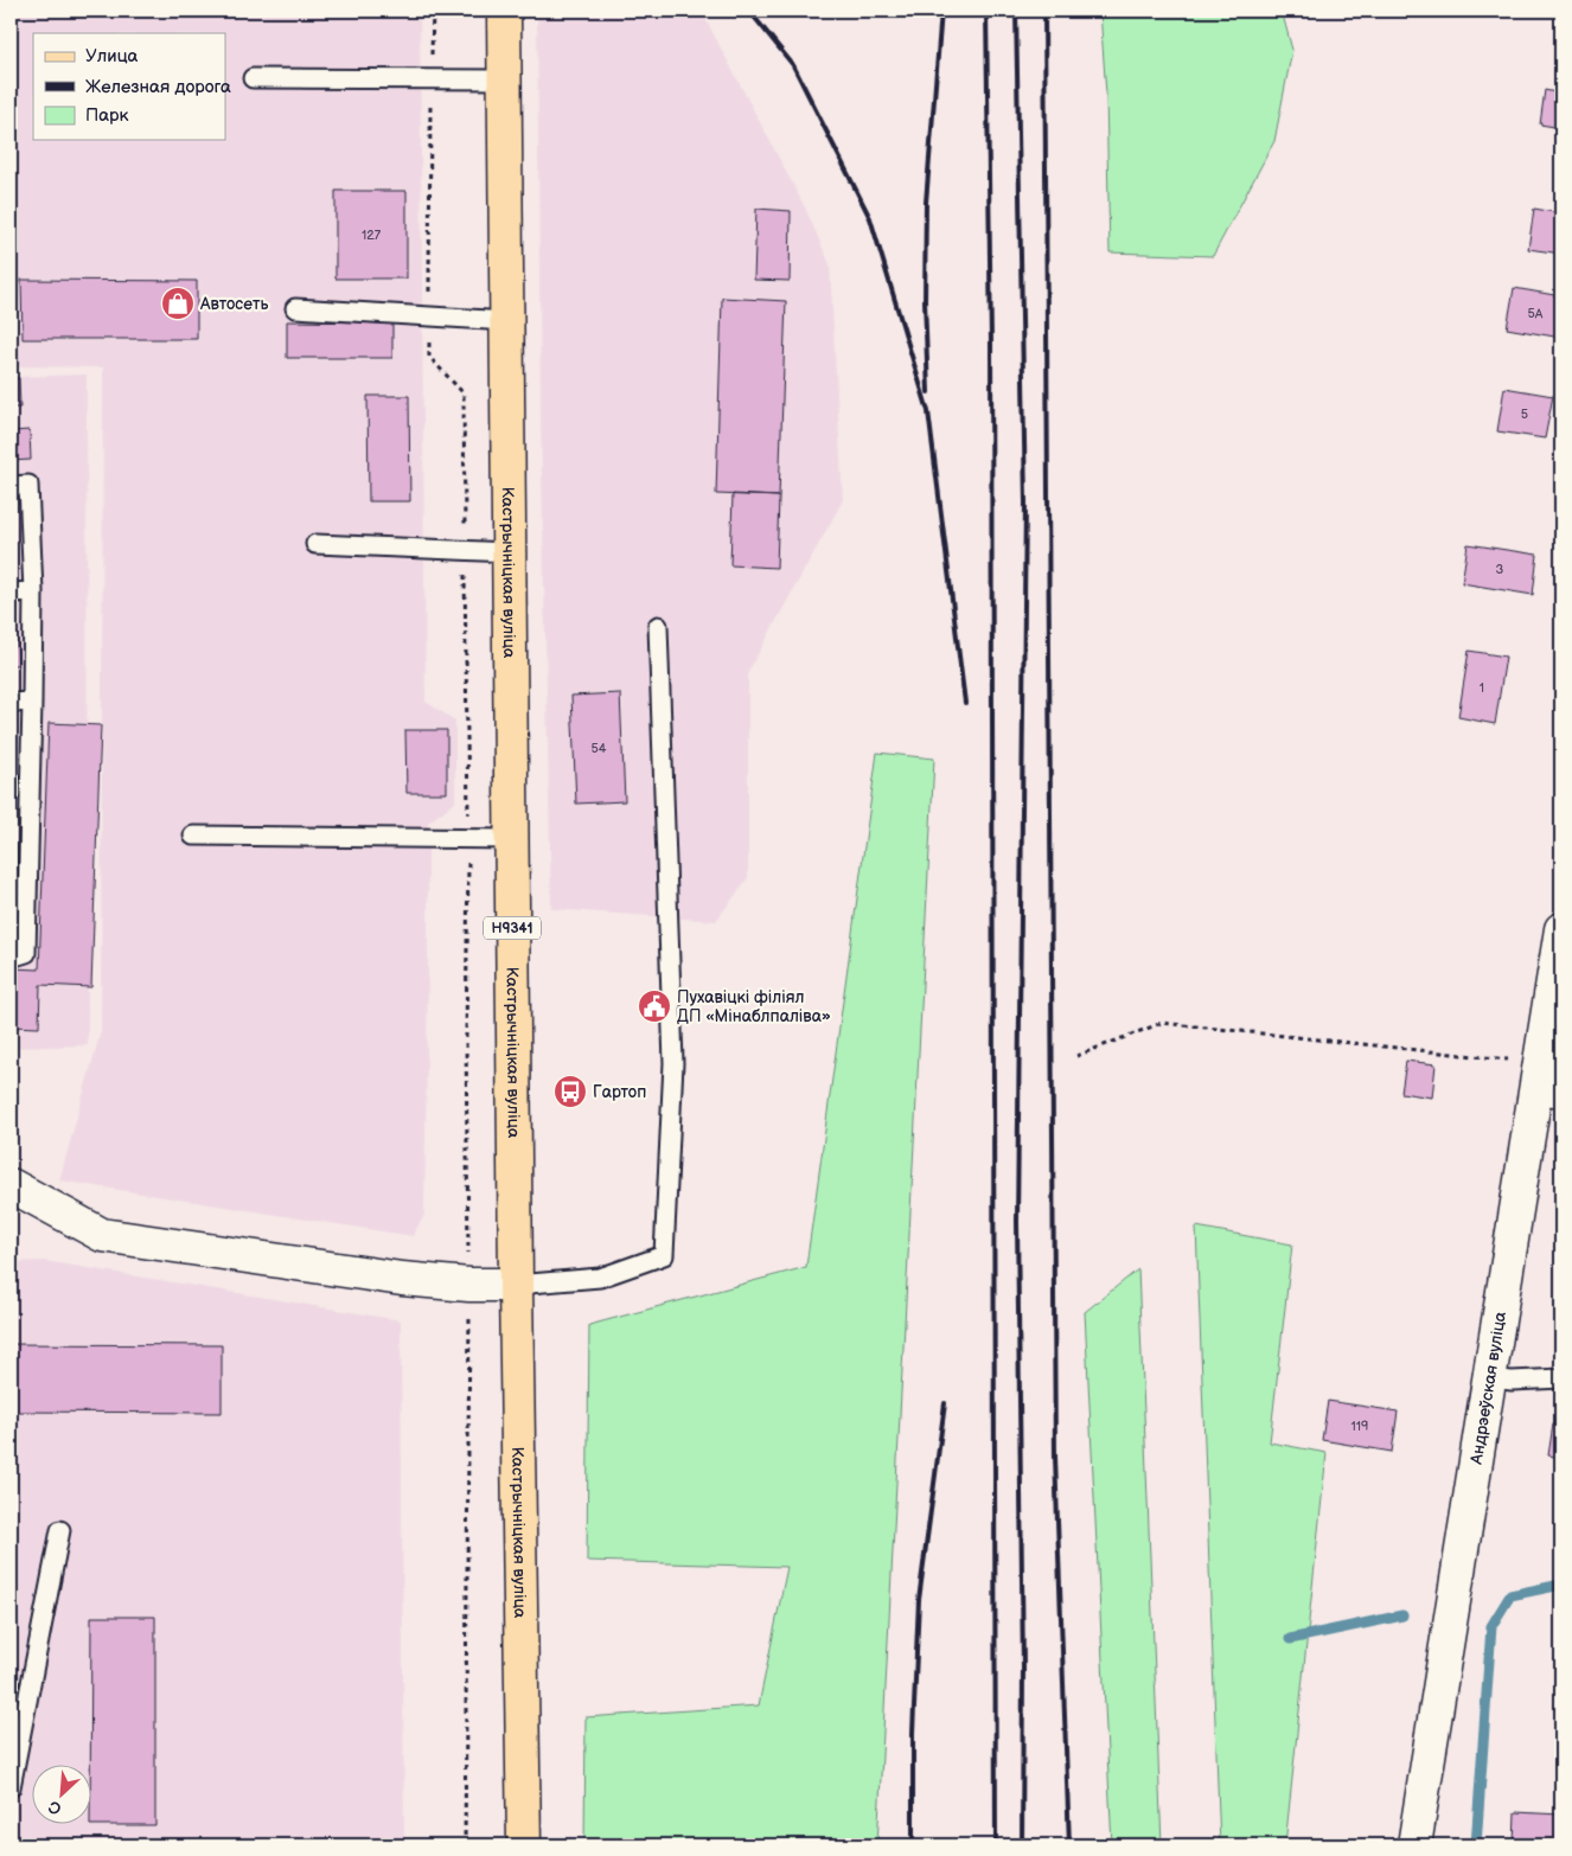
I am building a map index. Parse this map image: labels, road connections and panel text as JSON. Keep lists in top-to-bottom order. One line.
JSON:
{"streets":{"main road":["Кастрычніцкая вуліца","Н9341","Андрэеўская вуліца"]},"places":{"shop":["Автосеть"],"public building":["Пухавіцкі філіял ДП «Мінаблпаліва»"],"bus stop":["Гартоп"]},"house_numbers":["127","5А","5","3","1","54","119"],"legend":["Улица","Железная дорога","Парк"],"north":"bottom left"}
